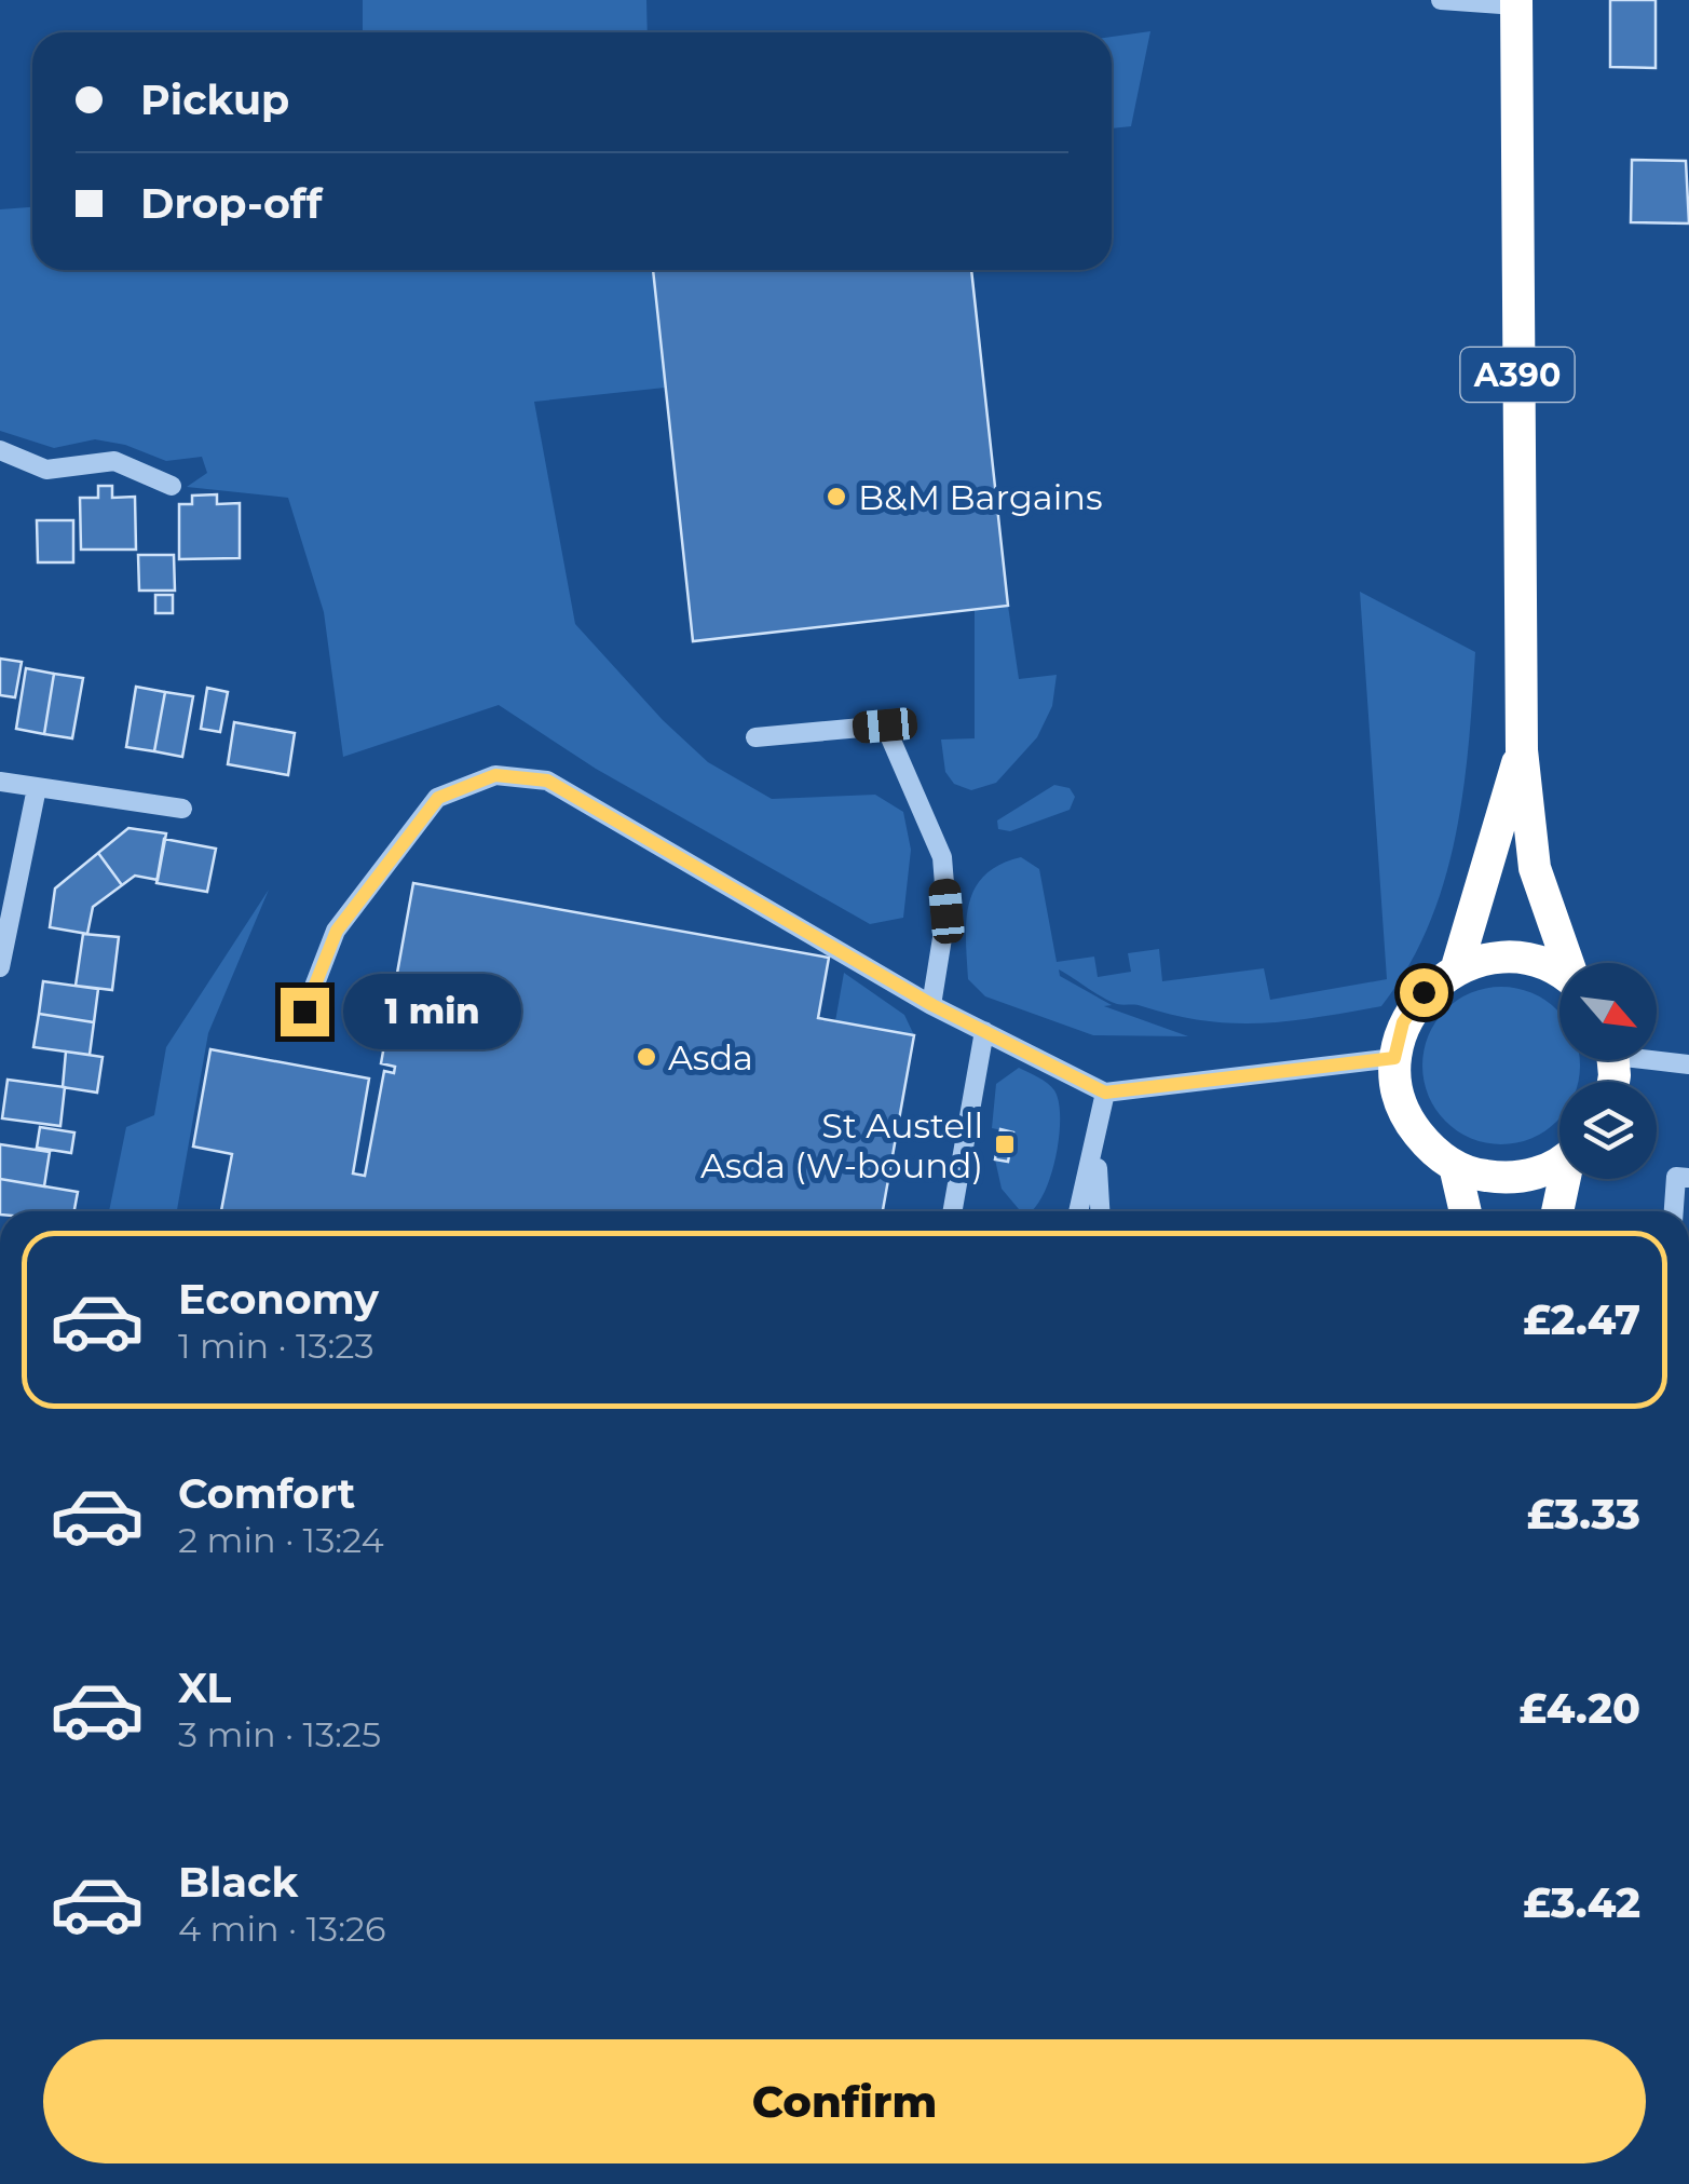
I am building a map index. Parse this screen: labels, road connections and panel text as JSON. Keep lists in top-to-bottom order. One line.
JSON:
{"streets":{"highway":["A390"]},"places":{"other":["B&M Bargains","Asda"],"transit":["St Austell Asda (W-bound)"]},"north":"bottom right","page":{"banner":["Pickup","Drop-off"],"bubble":"1 min","list":[{"name":"Economy","note":"1 min · 13:23","value":"£2.47"},{"name":"Comfort","note":"2 min · 13:24","value":"£3.33"},{"name":"XL","note":"3 min · 13:25","value":"£4.20"},{"name":"Black","note":"4 min · 13:26","value":"£3.42"}],"buttons":"Confirm"}}
